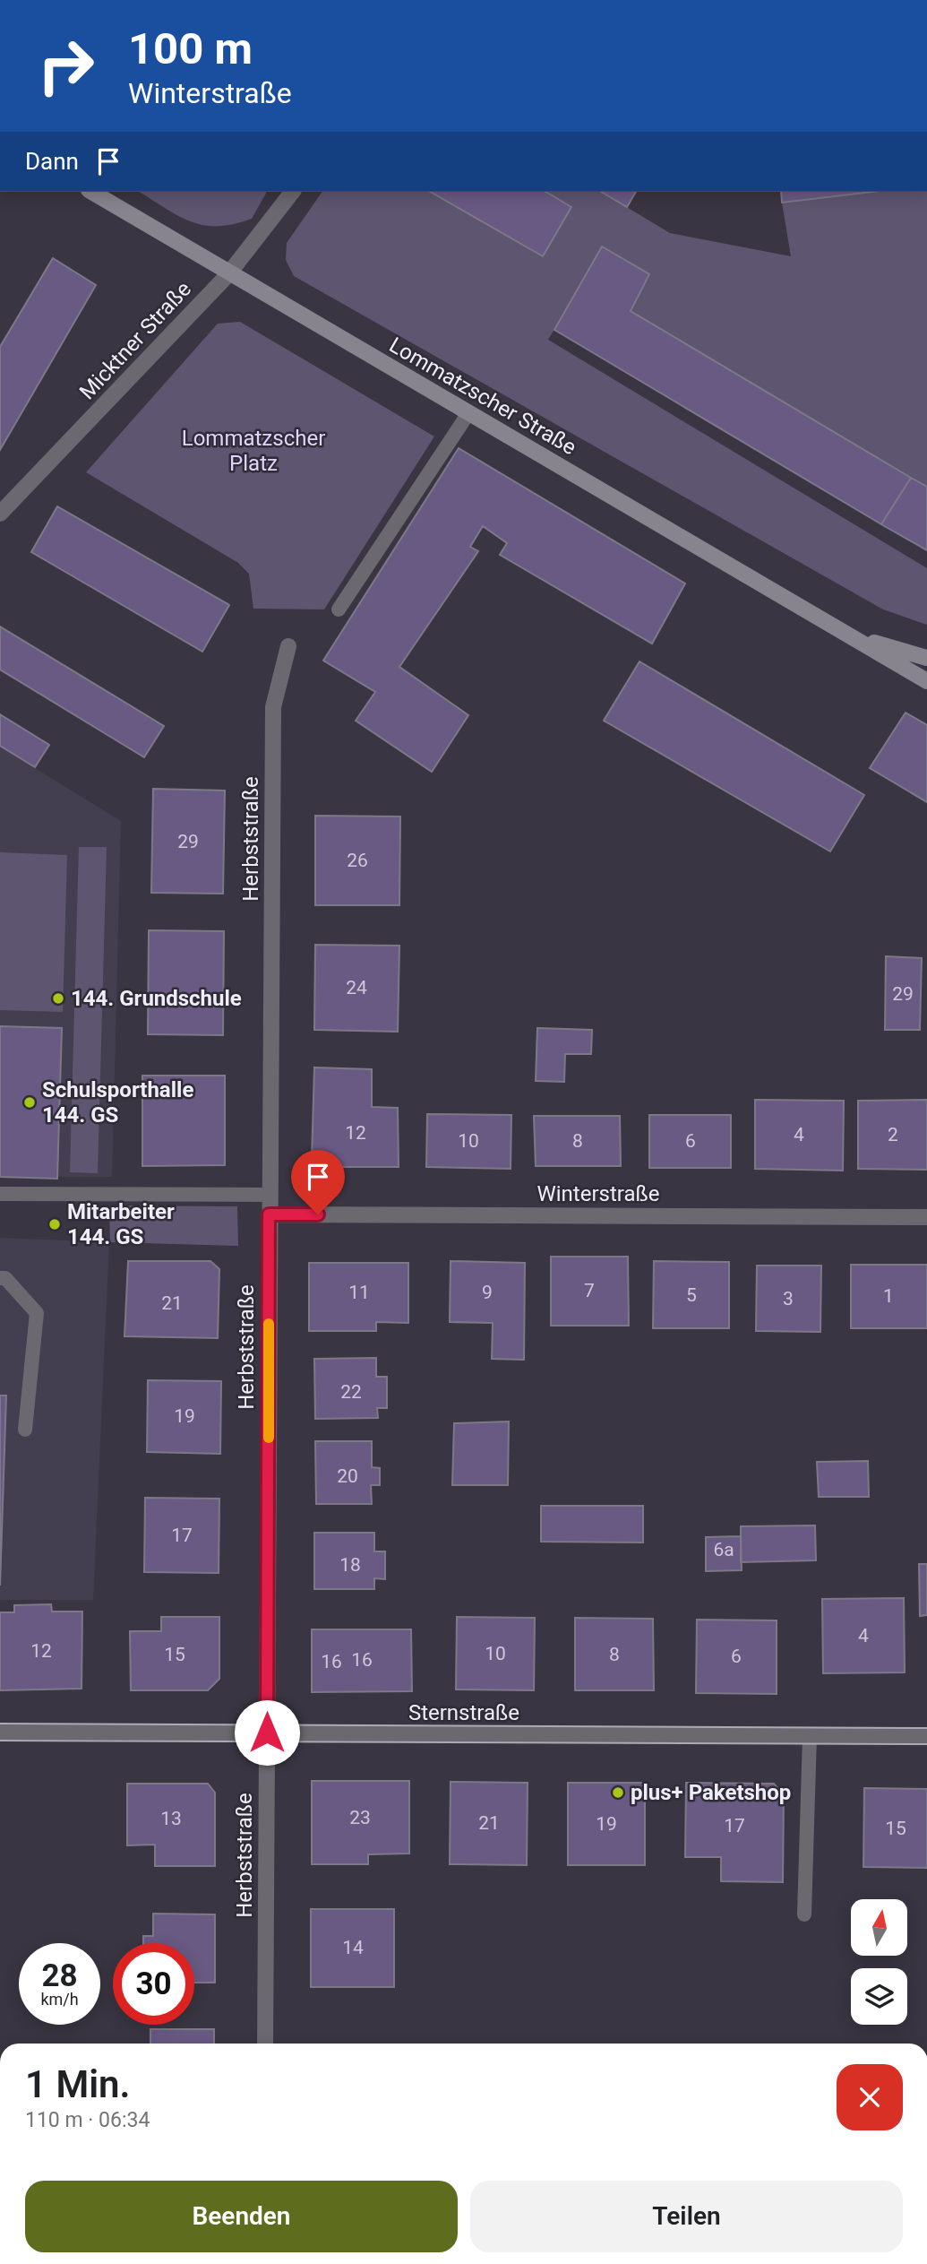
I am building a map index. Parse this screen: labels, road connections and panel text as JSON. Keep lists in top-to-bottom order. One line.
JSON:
{"streets":{"main road":["Lommatzscher Straße"],"street":["Micktner Straße","Herbststraße","Winterstraße","Sternstraße"]},"crossings":[["Micktner Straße","Lommatzscher Straße"],["Herbststraße","Winterstraße"],["Herbststraße","Sternstraße"]],"parks":["Lommatzscher Platz"],"places":["144. Grundschule","Schulsporthalle 144. GS","Mitarbeiter 144. GS","plus+ Paketshop"],"house_numbers":["29","26","24","29","12","4","2","10","8","6","7","11","9","5","1","3","21","22","19","20","17","6a","18","4","12","10","15","8","6","16","16","23","13","21","19","17","15","14"],"north":"top","page":{"turn":["100 m","Winterstraße"],"then":"Dann","speed":"28 km/h","limit":"30","heading":["1 Min.","110 m · 06:34"],"buttons":["Beenden","Teilen"]}}
